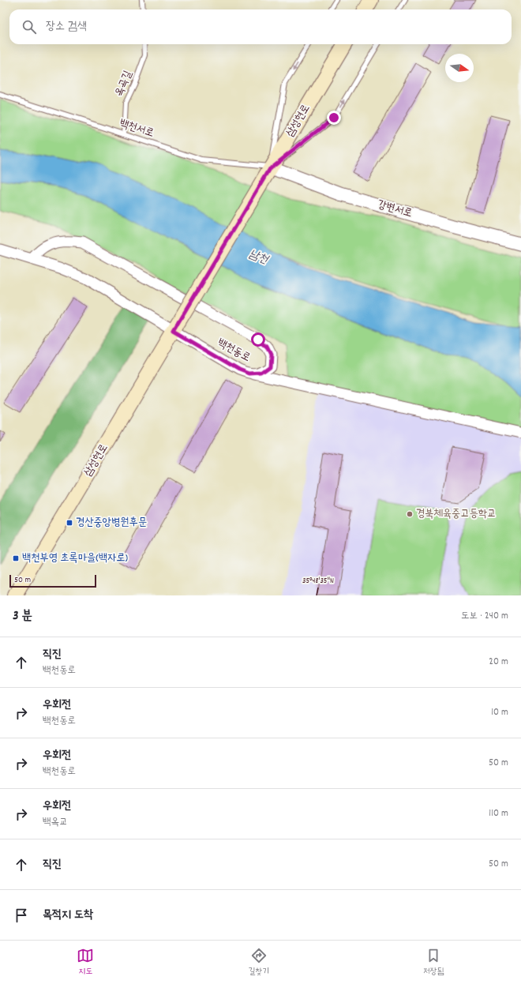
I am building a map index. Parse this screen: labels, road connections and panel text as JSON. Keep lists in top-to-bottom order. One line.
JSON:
{"streets":{"main road":["삼성현로"],"street":["강변서로","백천동로"],"lane":["옥곡길","백천서로"]},"crossings":[["옥곡길","백천서로"],["삼성현로","백천서로"],["삼성현로","강변서로"],["삼성현로","백천동로"],["백천서로","강변서로"]],"water":["남천"],"places":{"other":["경북체육중고등학교"],"transit":["경산중앙병원후문","백천부영 초록마을(백자로)"]},"scale_bar":"50 m","north":"right","page":{"search":"장소 검색","scale":"50 m","heading":["3 분","도보 · 240 m"],"list":[["직진","백천동로","20 m"],["우회전","백천동로","10 m"],["우회전","백천동로","50 m"],["우회전","백옥교","110 m"],["직진","50 m"],"목적지 도착"],"nav":["지도","길찾기","저장됨"]},"coordinates":["35°48'35\"N"]}
